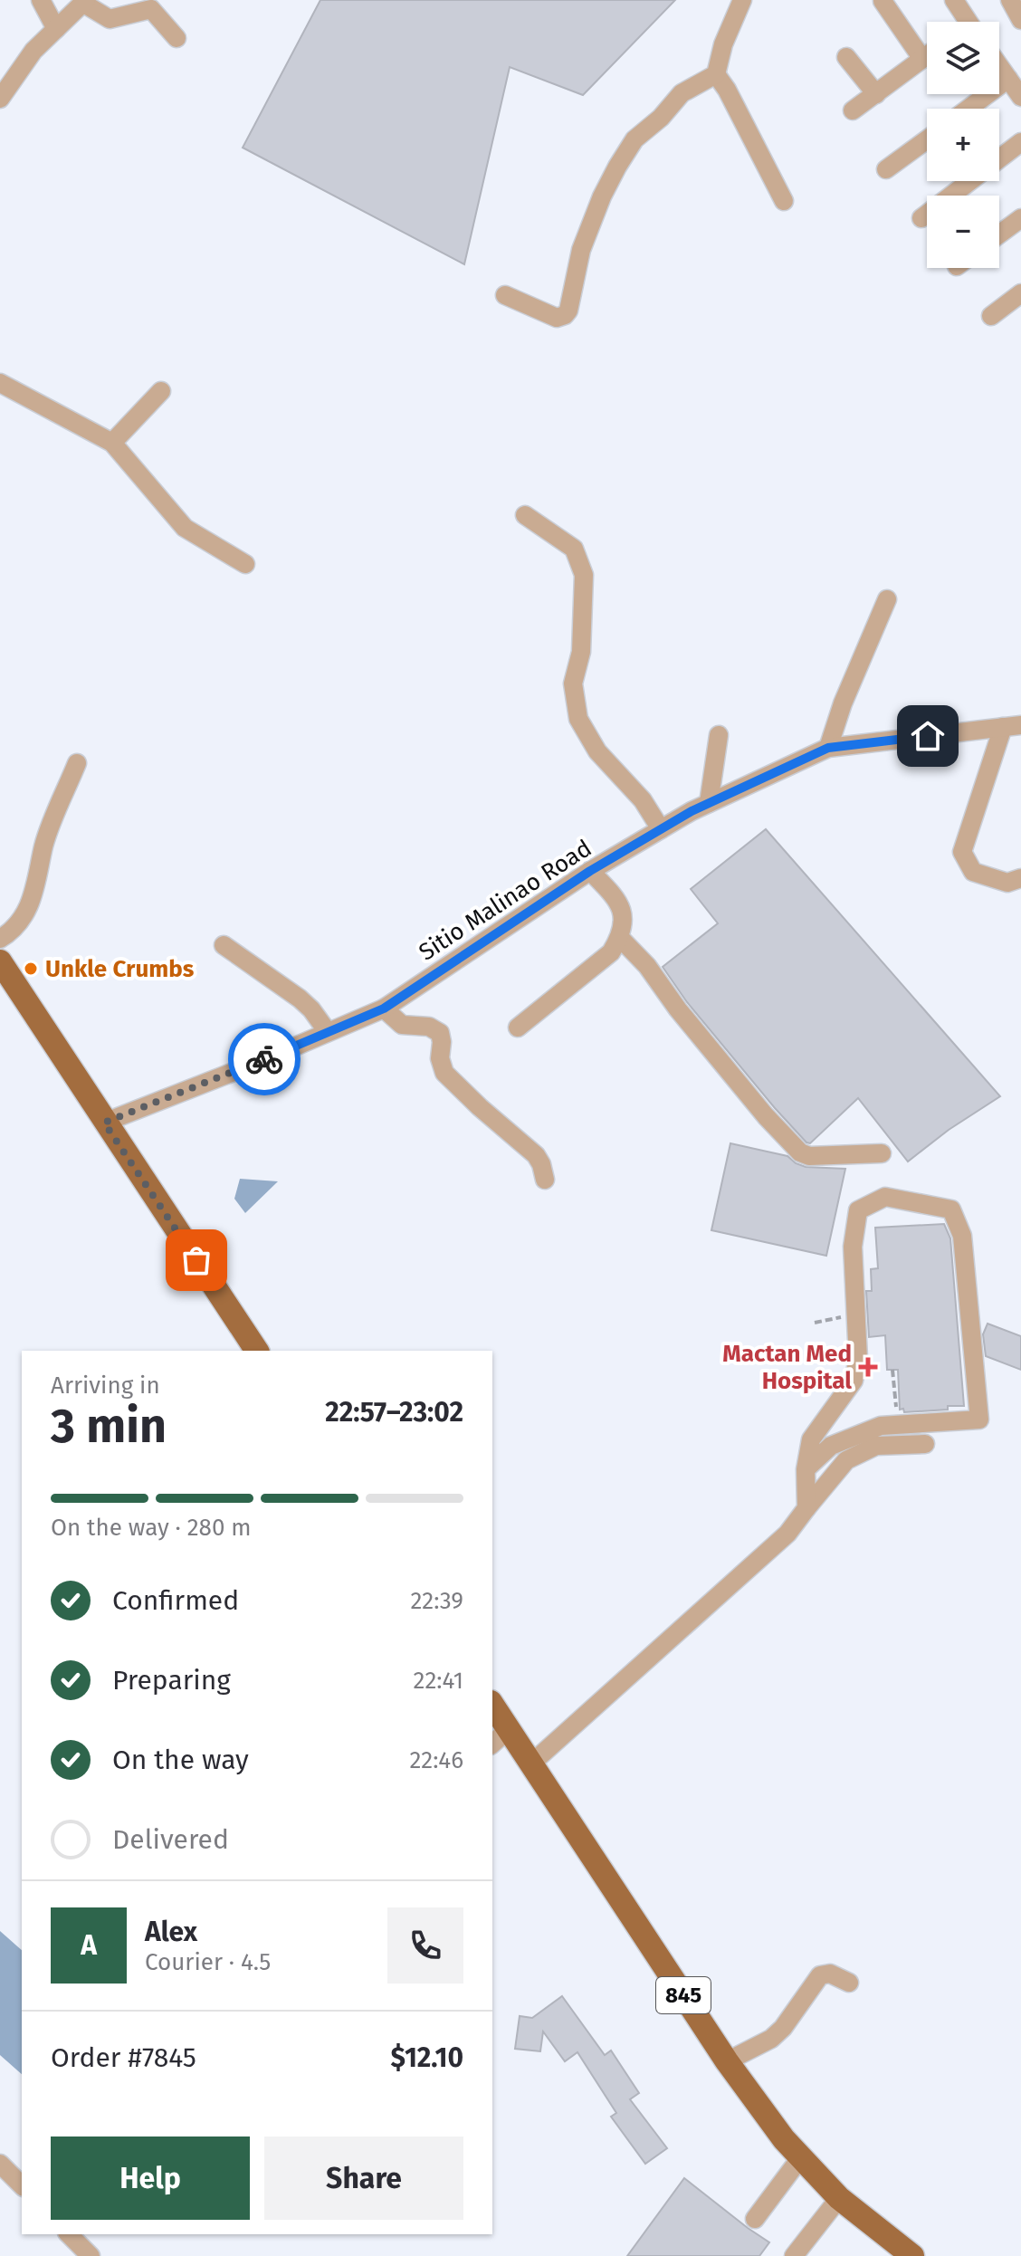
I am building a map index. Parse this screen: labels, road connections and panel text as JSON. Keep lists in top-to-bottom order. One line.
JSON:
{"streets":{"main road":["845"],"street":["Sitio Malinao Road"]},"places":{"other":["Unkle Crumbs"],"health":["Mactan Med Hospital"]},"page":{"map_buttons":["+","−"],"heading":["3 min","Arriving in","22:57–23:02"],"panel":["Alex","Courier · 4.5","Order #7845","$12.10"],"bar":"On the way · 280 m","list":[["Confirmed","22:39"],["Preparing","22:41"],["On the way","22:46"],"Delivered"],"round":"A","buttons":["Help","Share"]}}
